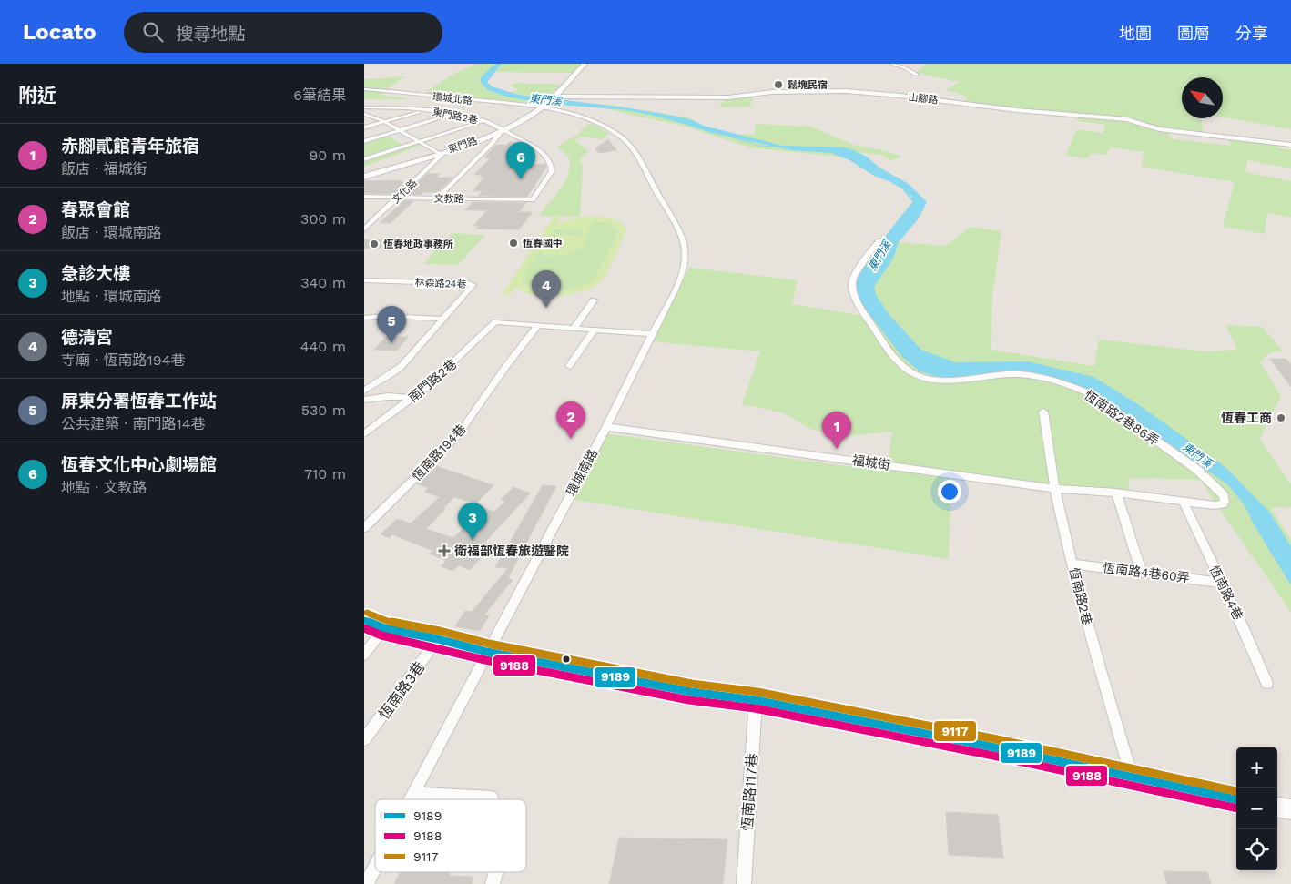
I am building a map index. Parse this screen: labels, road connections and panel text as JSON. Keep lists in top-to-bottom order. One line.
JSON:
{"streets":{"street":["環城北路","山腳路","東門路2巷","東門路","文化路","文教路","林森路24巷","南門路2巷","恆南路2巷86弄","恆南路194巷","福城街","環城南路","恆南路4巷60弄","恆南路4巷","恆南路2巷","恆南路3巷","恆南路117巷"]},"crossings":[["環城北路","東門路"],["環城北路","環城南路"],["山腳路","東門路"],["東門路2巷","東門路"],["東門路2巷","文教路"],["東門路","文化路"],["東門路","環城南路"],["文化路","文教路"],["南門路2巷","恆南路194巷"],["恆南路2巷86弄","福城街"],["恆南路2巷86弄","恆南路4巷"],["恆南路2巷86弄","恆南路2巷"],["福城街","環城南路"],["福城街","恆南路2巷"],["恆南路4巷60弄","恆南路4巷"],["恆南路4巷60弄","恆南路2巷"]],"water":["東門溪"],"places":{"other":["鬆塊民宿","恆春國中","恆春地政事務所","恆春工商"],"health":["衛福部恆春旅遊醫院"]},"lines":["transit line 9117","transit line 9189","transit line 9188"],"legend":["9189","9188","9117"],"north":"top left","page":{"header":"Locato","search":"搜尋地點","nav":["地圖","圖層","分享"],"heading":["附近","6筆結果"],"list":[{"mark":"1","name":"赤腳貳館青年旅宿","note":"飯店 · 福城街","value":"90 m"},{"mark":"2","name":"春聚會館","note":"飯店 · 環城南路","value":"300 m"},{"mark":"3","name":"急診大樓","note":"地點 · 環城南路","value":"340 m"},{"mark":"4","name":"德清宮","note":"寺廟 · 恆南路194巷","value":"440 m"},{"mark":"5","name":"屏東分署恆春工作站","note":"公共建築 · 南門路14巷","value":"530 m"},{"mark":"6","name":"恆春文化中心劇場館","note":"地點 · 文教路","value":"710 m"}],"pins":["6","4","5","2","1","3"],"map_buttons":["+","−"]}}
